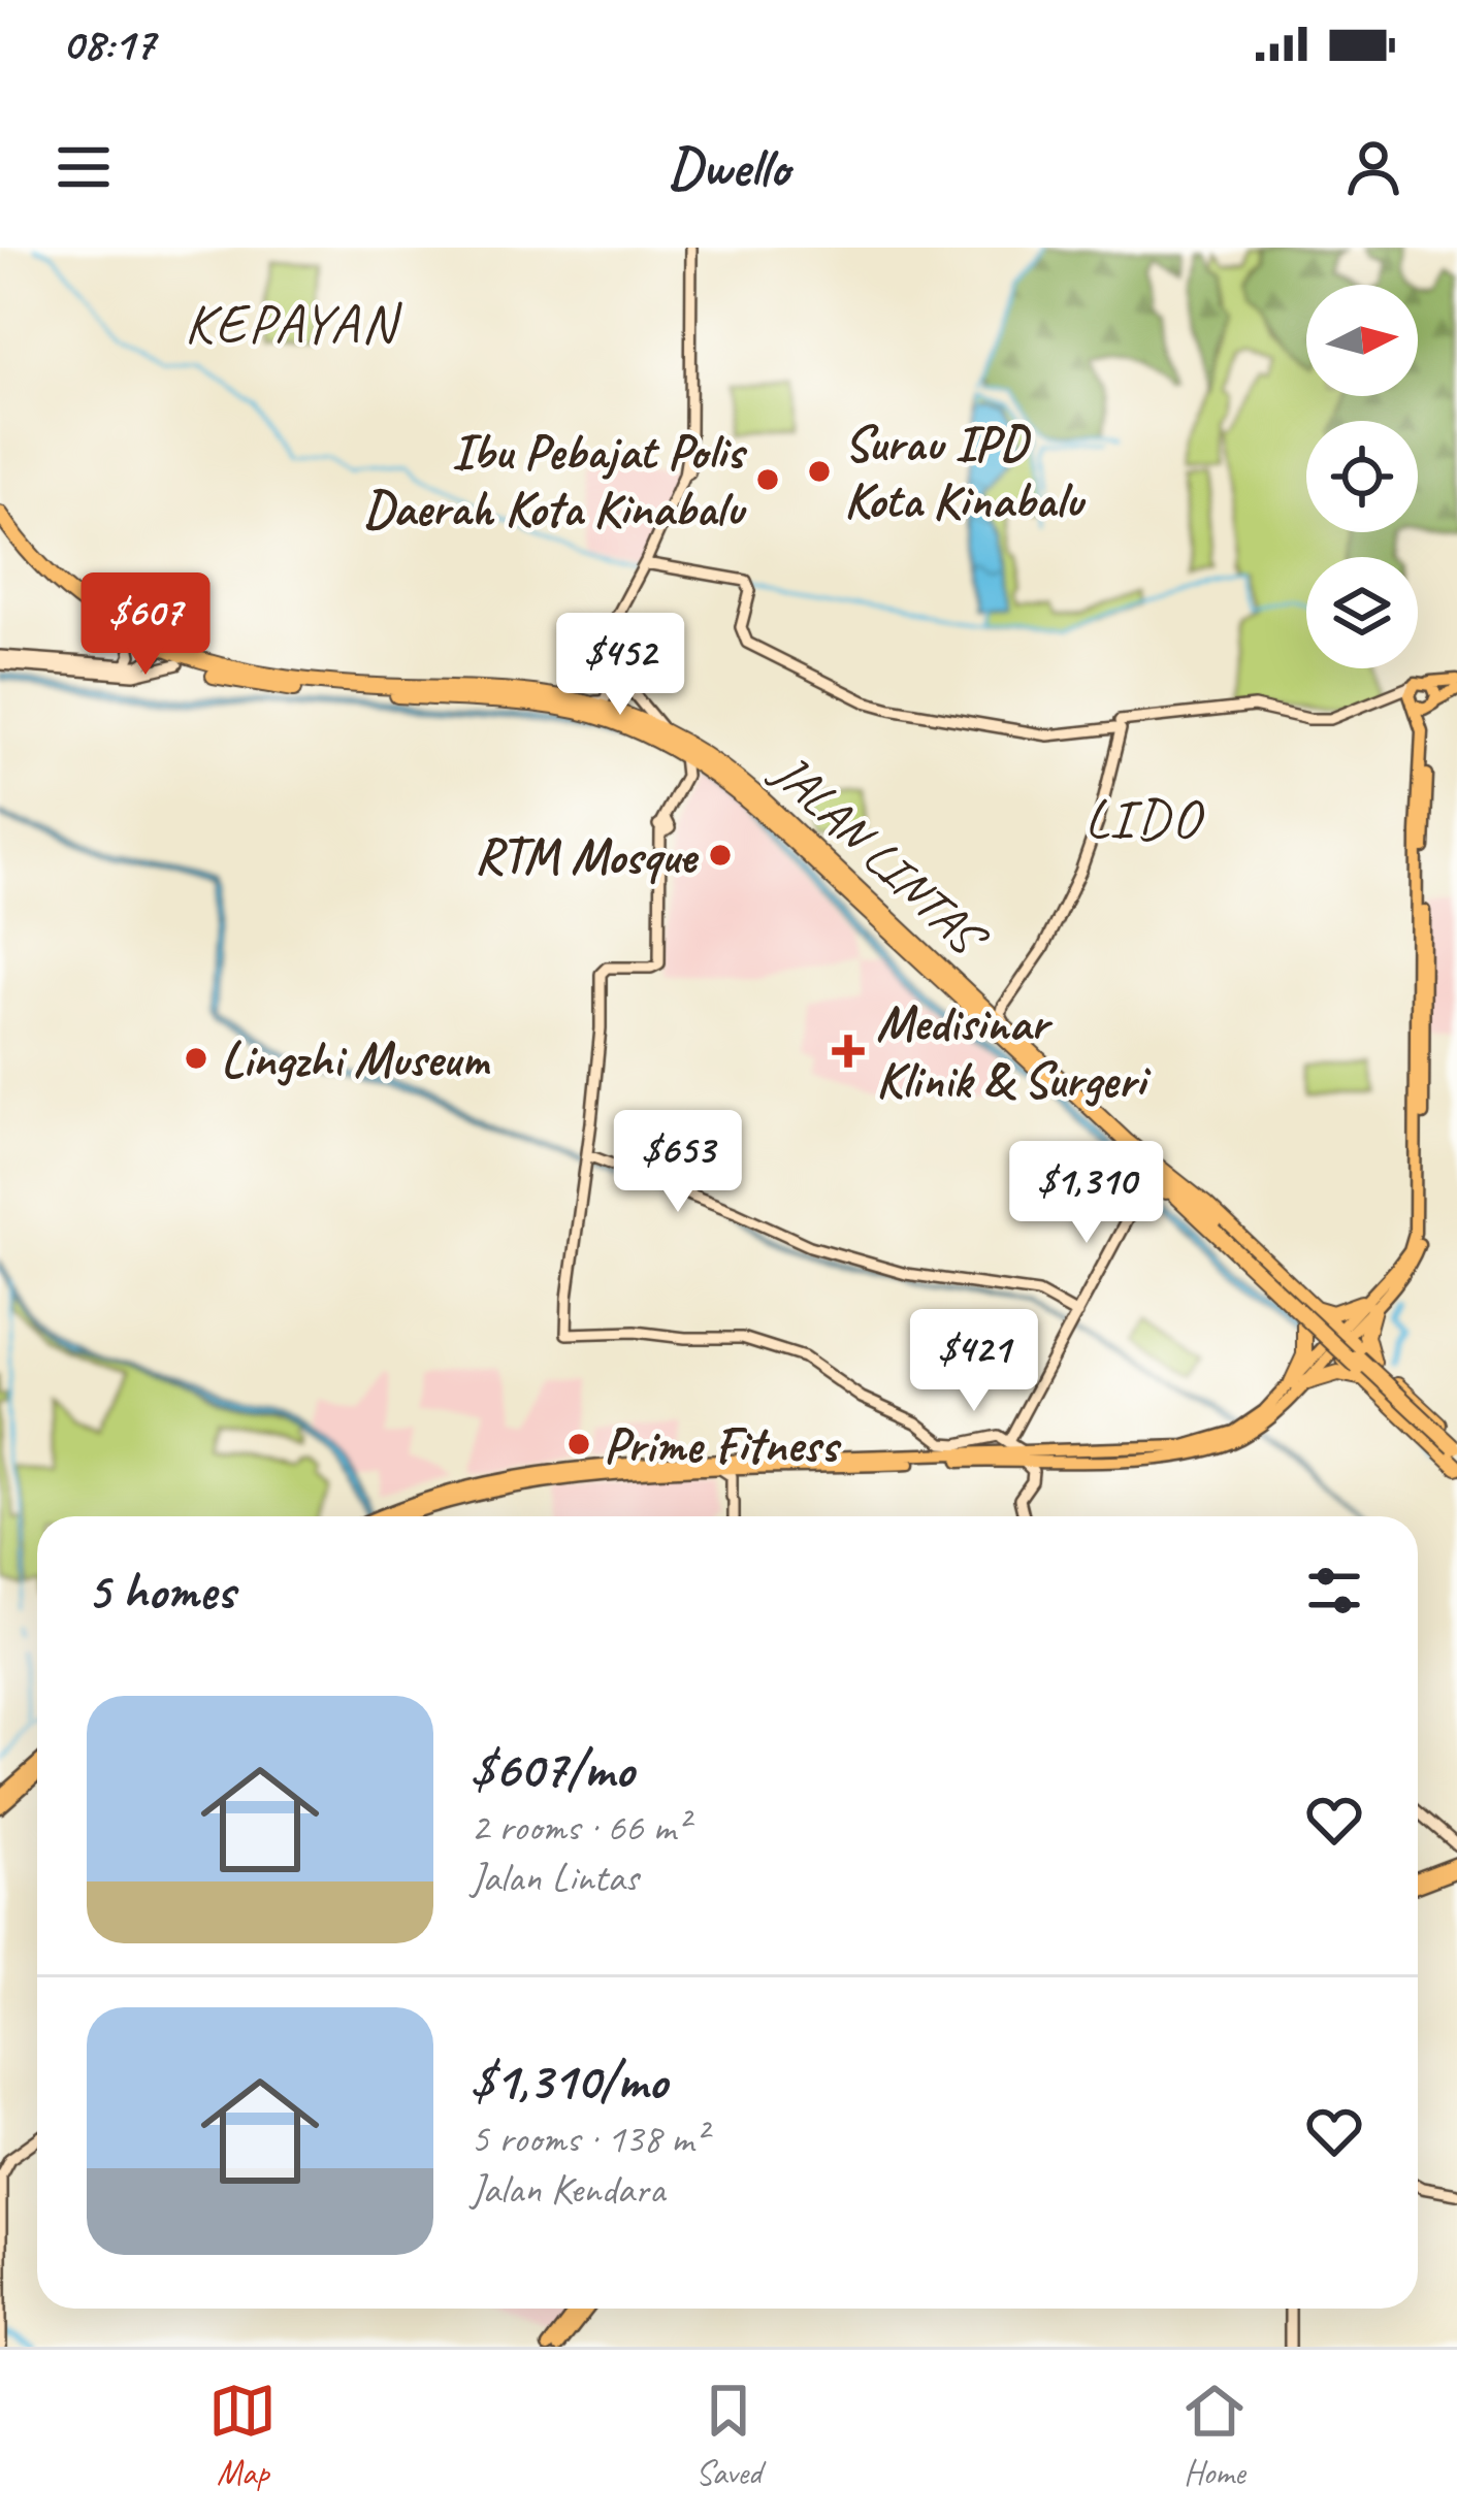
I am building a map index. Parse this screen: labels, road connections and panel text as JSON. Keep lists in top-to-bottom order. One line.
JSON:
{"streets":{"highway":["JALAN LINTAS"]},"districts":["KEPAYAN","LIDO"],"places":{"other":["Surau IPD Kota Kinabalu","Ibu Pebajat Polis Daerah Kota Kinabalu","RTM Mosque","Lingzhi Museum","Prime Fitness"],"health":["Medisinar Klinik & Surgeri"]},"north":"right","page":{"status":"08:17","header":"Dwello","price":["$607","$452","$653","$1,310","$421"],"heading":"5 homes","list":[{"name":"$607/mo","note":"2 rooms · 66 m² · Jalan Lintas"},{"name":"$1,310/mo","note":"5 rooms · 138 m² · Jalan Kendara"}],"tabs":["Map","Saved","Home"]}}
